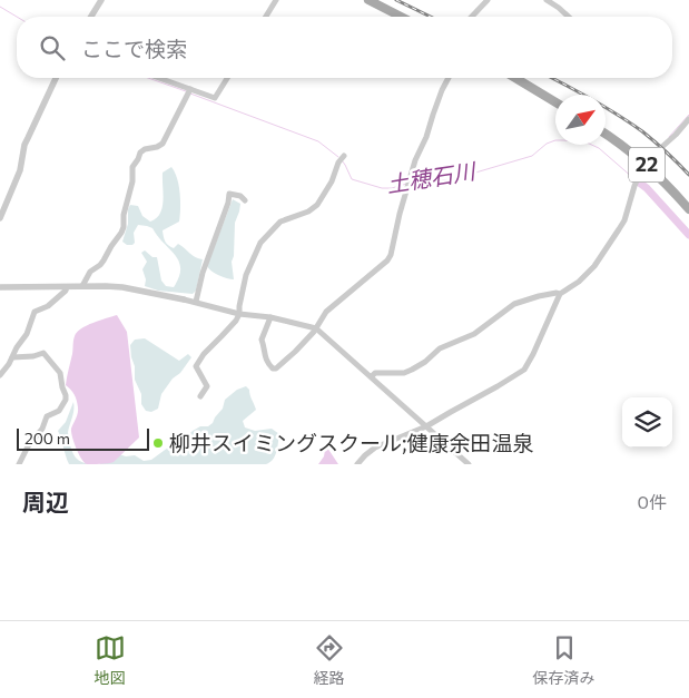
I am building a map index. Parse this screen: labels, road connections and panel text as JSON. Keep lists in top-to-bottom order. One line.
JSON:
{"streets":{"main road":["22"]},"water":["土穂石川"],"places":["柳井スイミングスクール;健康余田温泉"],"scale_bar":"200 m","north":"top right","page":{"search":"ここで検索","scale":"200 m","heading":["周辺","0件"],"nav":["地図","経路","保存済み"]}}
